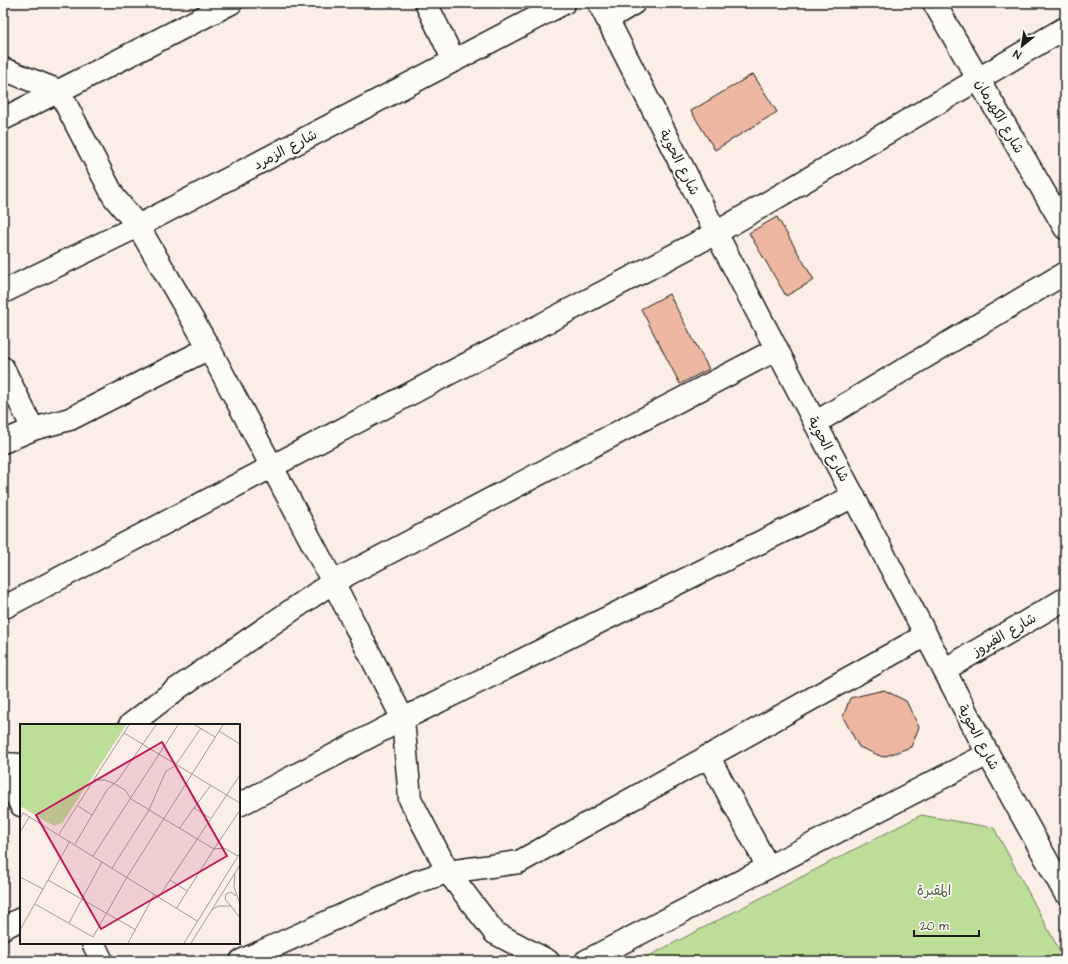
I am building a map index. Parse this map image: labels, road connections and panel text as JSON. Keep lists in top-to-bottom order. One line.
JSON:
{"streets":{"street":["شارع الكهرمان","شارع الزمرد","شارع الحوية","شارع الفيروز"]},"crossings":[["شارع الحوية","شارع الفيروز"]],"parks":["المقبرة"],"scale_bar":"20 m","north":"bottom left"}
